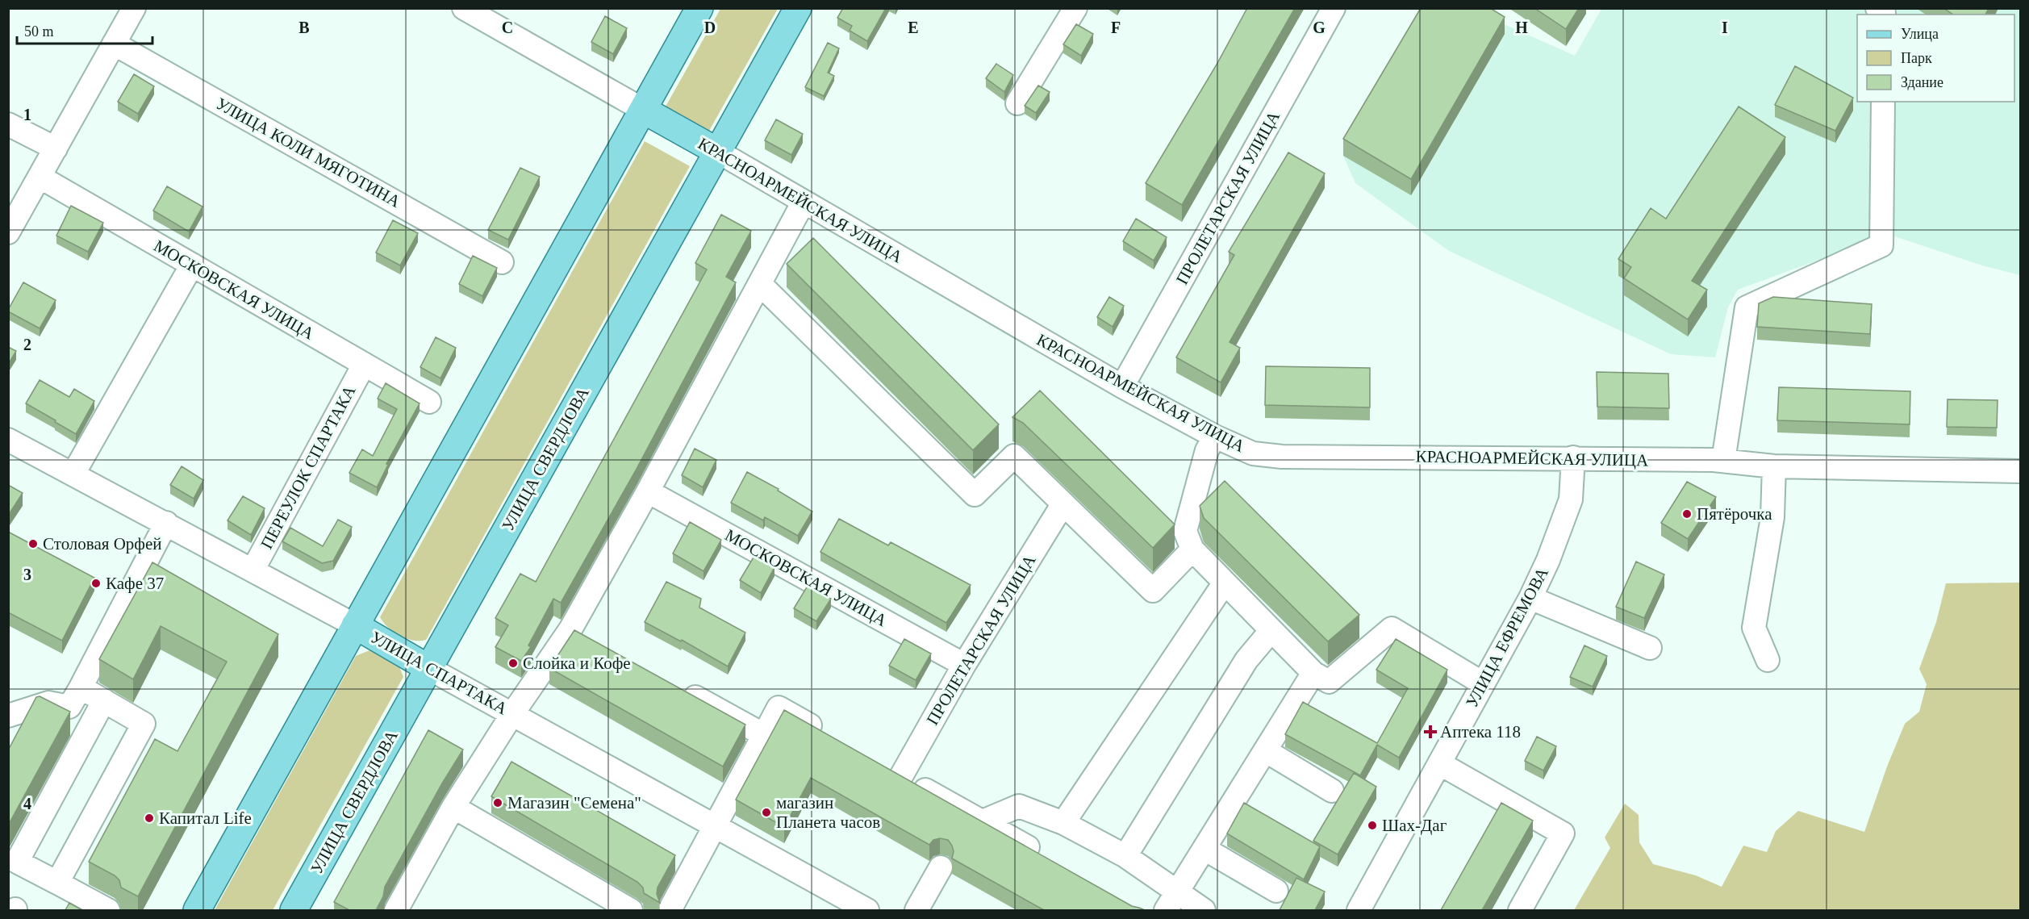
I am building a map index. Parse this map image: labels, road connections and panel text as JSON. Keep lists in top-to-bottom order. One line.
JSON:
{"streets":{"main road":["КРАСНОАРМЕЙСКАЯ УЛИЦА","УЛИЦА СВЕРДЛОВА","УЛИЦА СПАРТАКА"],"street":["УЛИЦА КОЛИ МЯГОТИНА","ПРОЛЕТАРСКАЯ УЛИЦА","МОСКОВСКАЯ УЛИЦА","ПЕРЕУЛОК СПАРТАКА","УЛИЦА ЕФРЕМОВА"]},"crossings":[["ПРОЛЕТАРСКАЯ УЛИЦА","КРАСНОАРМЕЙСКАЯ УЛИЦА"],["ПРОЛЕТАРСКАЯ УЛИЦА","МОСКОВСКАЯ УЛИЦА"],["КРАСНОАРМЕЙСКАЯ УЛИЦА","УЛИЦА СВЕРДЛОВА"],["КРАСНОАРМЕЙСКАЯ УЛИЦА","УЛИЦА ЕФРЕМОВА"],["МОСКОВСКАЯ УЛИЦА","ПЕРЕУЛОК СПАРТАКА"],["УЛИЦА СВЕРДЛОВА","УЛИЦА СПАРТАКА"],["ПЕРЕУЛОК СПАРТАКА","УЛИЦА СПАРТАКА"]],"places":{"other":["Пятёрочка","Столовая Орфей","Кафе 37","Слойка и Кофе","Магазин \"Семена\"","магазин Планета часов","Капитал Life","Шах-Даг"],"health":["Аптека 118"]},"legend":["Улица","Парк","Здание"],"scale_bar":"50 m","grid":{"columns":["B","C","D","E","F","G","H","I"],"rows":["1","2","3","4"]}}
